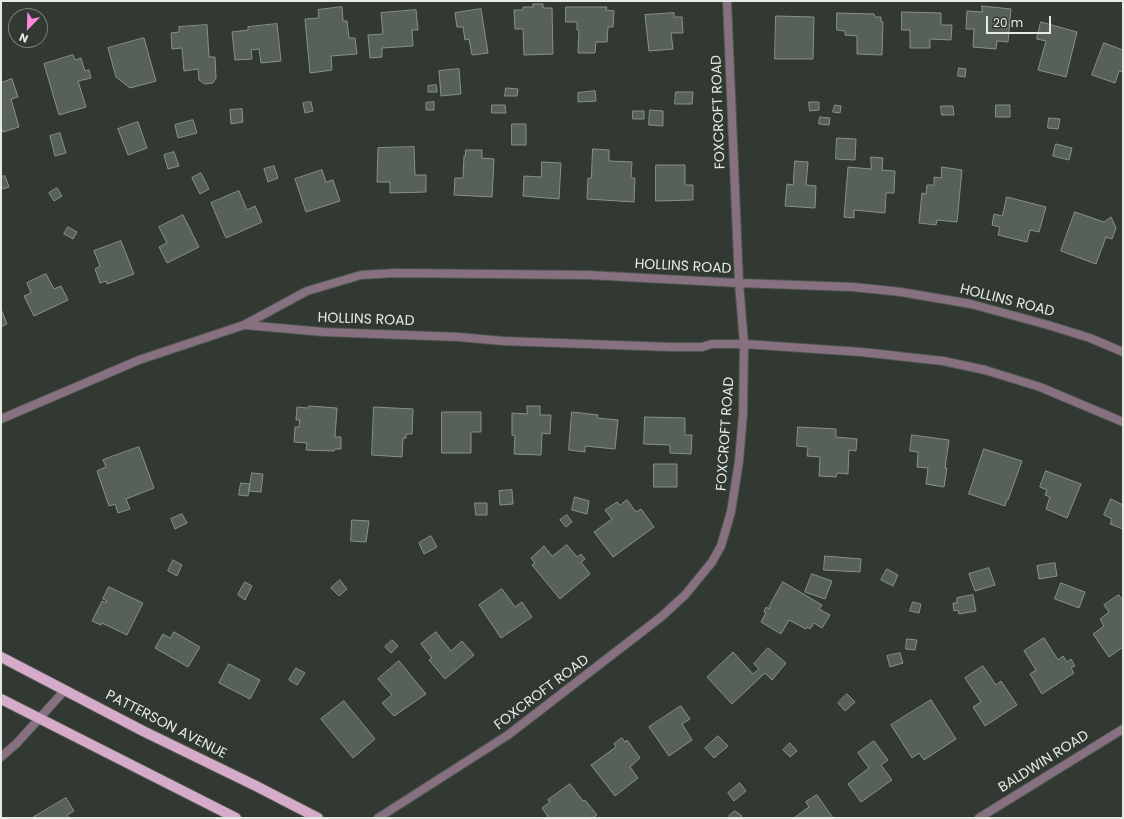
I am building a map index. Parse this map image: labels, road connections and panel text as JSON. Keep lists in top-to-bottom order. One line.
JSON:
{"streets":{"main road":["PATTERSON AVENUE"],"street":["FOXCROFT ROAD","HOLLINS ROAD","BALDWIN ROAD"]},"crossings":[["FOXCROFT ROAD","HOLLINS ROAD"]],"scale_bar":"20 m","north":"bottom left"}
